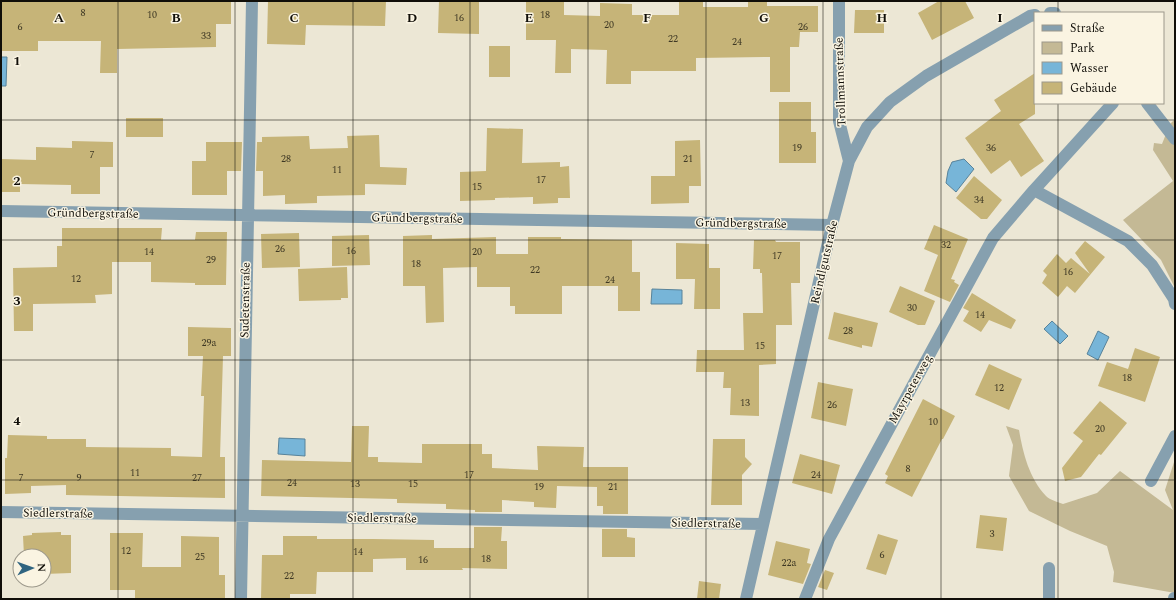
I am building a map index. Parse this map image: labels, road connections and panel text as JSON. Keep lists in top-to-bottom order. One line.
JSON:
{"streets":{"street":["Trollmannstraße","Gründbergstraße","Reindlgutstraße","Sudetenstraße","Mayrpeterweg","Siedlerstraße"]},"crossings":[["Trollmannstraße","Reindlgutstraße"],["Gründbergstraße","Reindlgutstraße"],["Gründbergstraße","Sudetenstraße"],["Reindlgutstraße","Siedlerstraße"],["Sudetenstraße","Siedlerstraße"]],"house_numbers":["8","10","18","16","20","6","26","33","22","24","19","36","7","28","21","11","17","15","34","32","26","16","14","20","17","29","18","22","16","12","24","30","14","28","29a","15","18","12","13","26","10","20","8","11","17","24","7","9","27","24","13","15","19","21","3","12","14","6","25","18","16","22a","22"],"legend":["Straße","Park","Wasser","Gebäude"],"north":"right","grid":{"columns":["A","B","C","D","E","F","G","H","I"],"rows":["1","2","3","4"]}}
